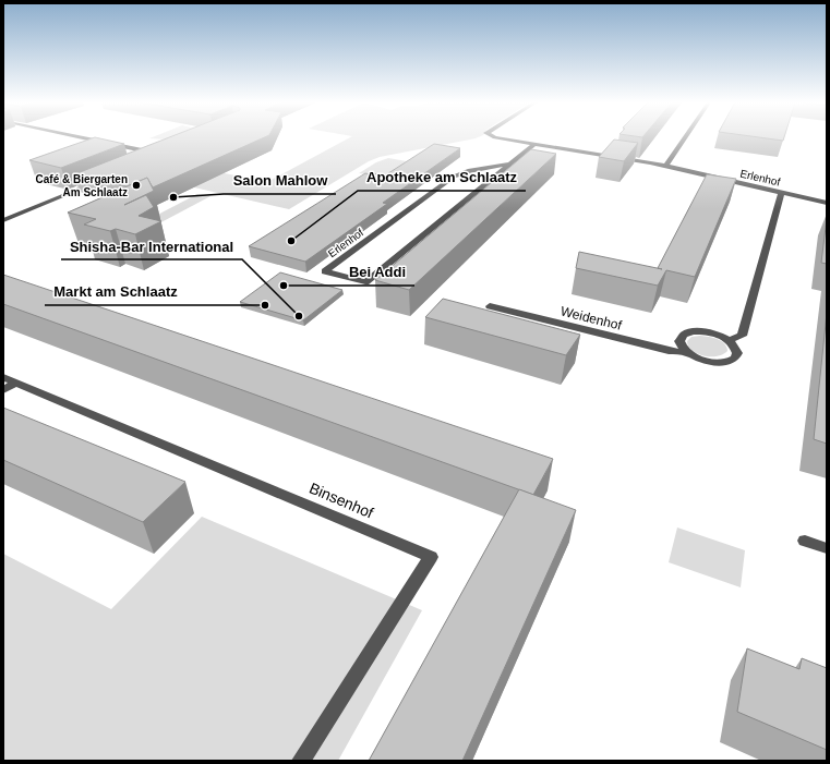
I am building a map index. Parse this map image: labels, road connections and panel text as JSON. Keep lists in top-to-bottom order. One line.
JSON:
{"streets":{"street":["Erlenhof","Weidenhof","Binsenhof"]},"places":["Café & Biergarten Am Schlaatz","Salon Mahlow","Apotheke am Schlaatz","Bei Addi","Markt am Schlaatz","Shisha-Bar International"]}
